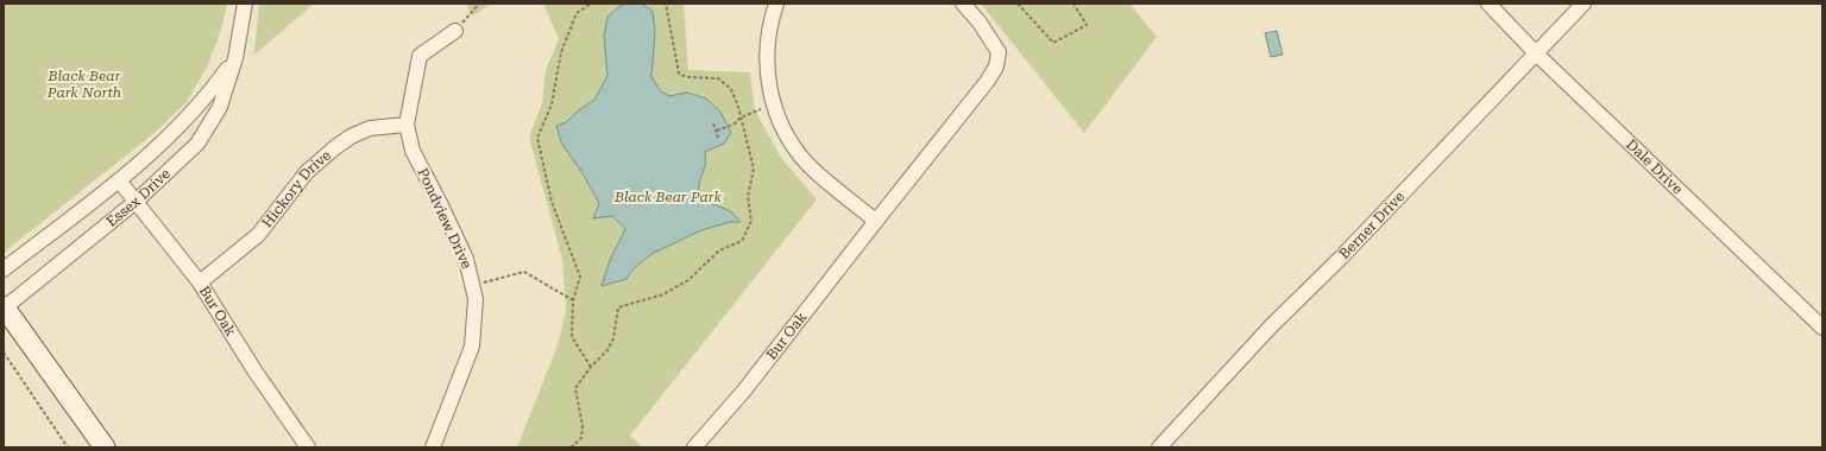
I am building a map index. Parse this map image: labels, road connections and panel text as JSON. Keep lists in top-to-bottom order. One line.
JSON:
{"streets":{"street":["Dale Drive","Hickory Drive","Essex Drive","Pondview Drive","Berner Drive","Bur Oak"]},"crossings":[["Dale Drive","Berner Drive"],["Hickory Drive","Pondview Drive"],["Hickory Drive","Bur Oak"],["Essex Drive","Bur Oak"]],"parks":["Black Bear Park North","Black Bear Park"]}
